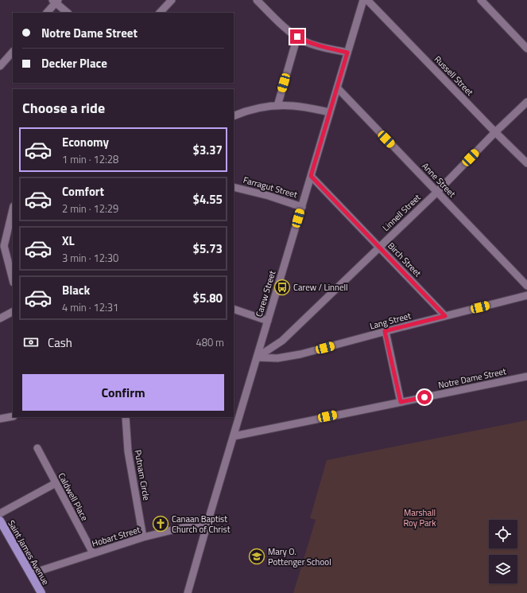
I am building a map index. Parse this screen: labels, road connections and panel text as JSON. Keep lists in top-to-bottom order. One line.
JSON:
{"streets":{"main road":["Saint James Avenue"],"street":["Russell Street","Anne Street","Farragut Street","Linnell Street","Birch Street","Carew Street","Lang Street","Notre Dame Street","Putnam Circle","Caldwell Place","Hobart Street"]},"crossings":[["Russell Street","Linnell Street"],["Anne Street","Linnell Street"],["Anne Street","Carew Street"],["Farragut Street","Carew Street"],["Linnell Street","Birch Street"],["Linnell Street","Carew Street"],["Linnell Street","Lang Street"],["Birch Street","Carew Street"],["Birch Street","Lang Street"],["Carew Street","Lang Street"],["Carew Street","Notre Dame Street"],["Carew Street","Hobart Street"],["Putnam Circle","Hobart Street"],["Caldwell Place","Hobart Street"],["Hobart Street","Saint James Avenue"]],"parks":["Marshall Roy Park"],"places":{"bus stop":["Carew / Linnell"],"church":["Canaan Baptist Church of Christ"],"school or university":["Mary O. Pottenger School"]},"page":{"banner":["Notre Dame Street","Decker Place"],"heading":"Choose a ride","list":[{"name":"Economy","note":"1 min · 12:28","value":"$3.37"},{"name":"Comfort","note":"2 min · 12:29","value":"$4.55"},{"name":"XL","note":"3 min · 12:30","value":"$5.73"},{"name":"Black","note":"4 min · 12:31","value":"$5.80"}],"pay":["Cash","480 m"],"buttons":"Confirm"}}
